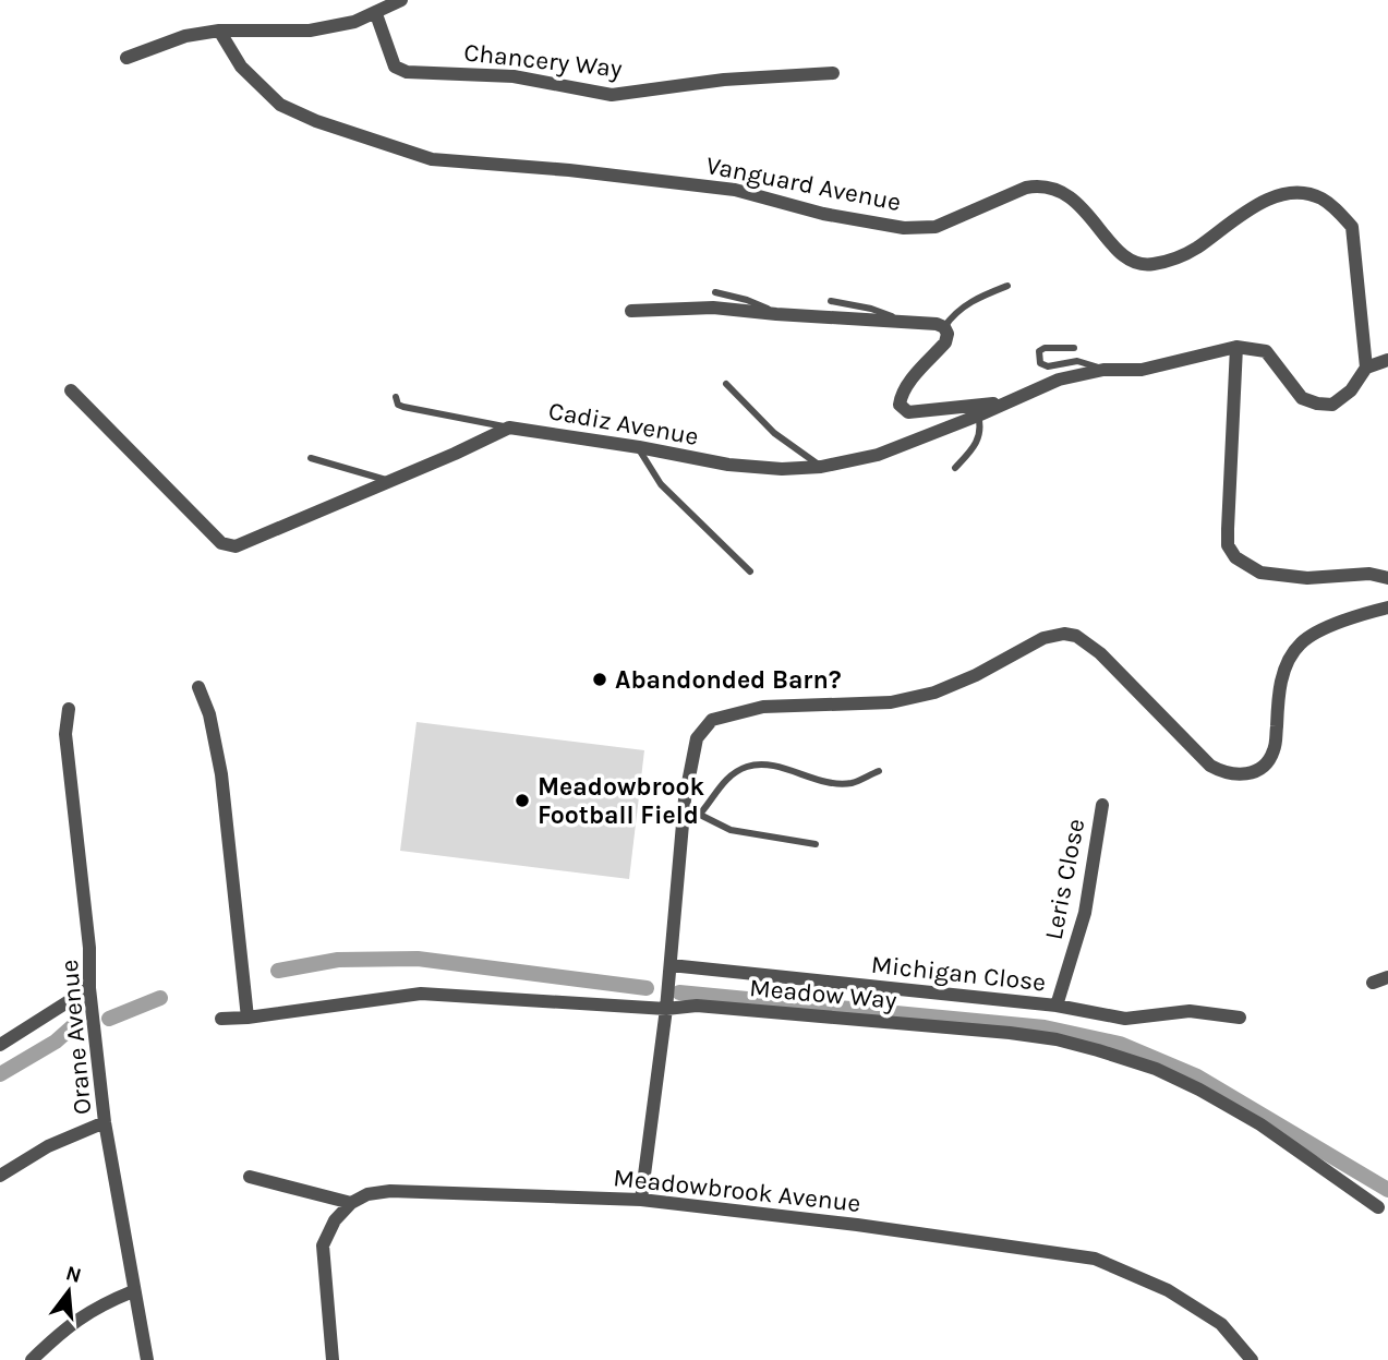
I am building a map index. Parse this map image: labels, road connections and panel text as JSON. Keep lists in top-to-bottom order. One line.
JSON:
{"streets":{"street":["Chancery Way","Vanguard Avenue","Cadiz Avenue","Leris Close","Michigan Close","Meadow Way","Orane Avenue","Meadowbrook Avenue"]},"crossings":[["Leris Close","Michigan Close"]],"places":["Abandonded Barn?","Meadowbrook Football Field"],"north":"top"}
